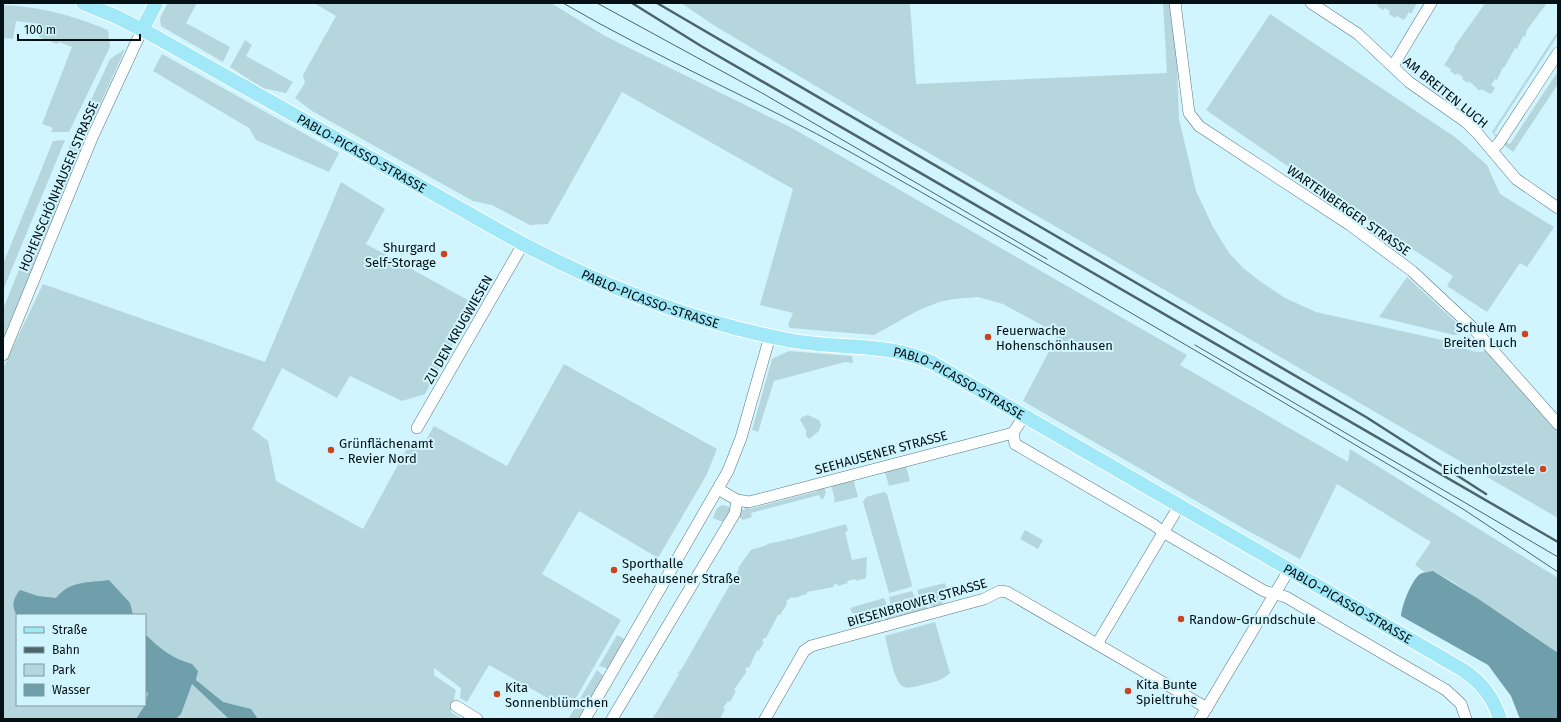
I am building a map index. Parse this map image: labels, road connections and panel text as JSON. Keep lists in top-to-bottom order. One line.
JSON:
{"streets":{"main road":["PABLO-PICASSO-STRASSE"],"street":["AM BREITEN LUCH","HOHENSCHÖNHAUSER STRASSE","WARTENBERGER STRASSE","ZU DEN KRUGWIESEN","SEEHAUSENER STRASSE","BIESENBROWER STRASSE"]},"crossings":[["PABLO-PICASSO-STRASSE","HOHENSCHÖNHAUSER STRASSE"],["PABLO-PICASSO-STRASSE","ZU DEN KRUGWIESEN"],["PABLO-PICASSO-STRASSE","SEEHAUSENER STRASSE"]],"places":["Shurgard Self-Storage","Schule Am Breiten Luch","Feuerwache Hohenschönhausen","Grünflächenamt - Revier Nord","Eichenholzstele","Sporthalle Seehausener Straße","Randow-Grundschule","Kita Bunte Spieltruhe","Kita Sonnenblümchen"],"legend":["Straße","Bahn","Park","Wasser"],"scale_bar":"100 m"}
